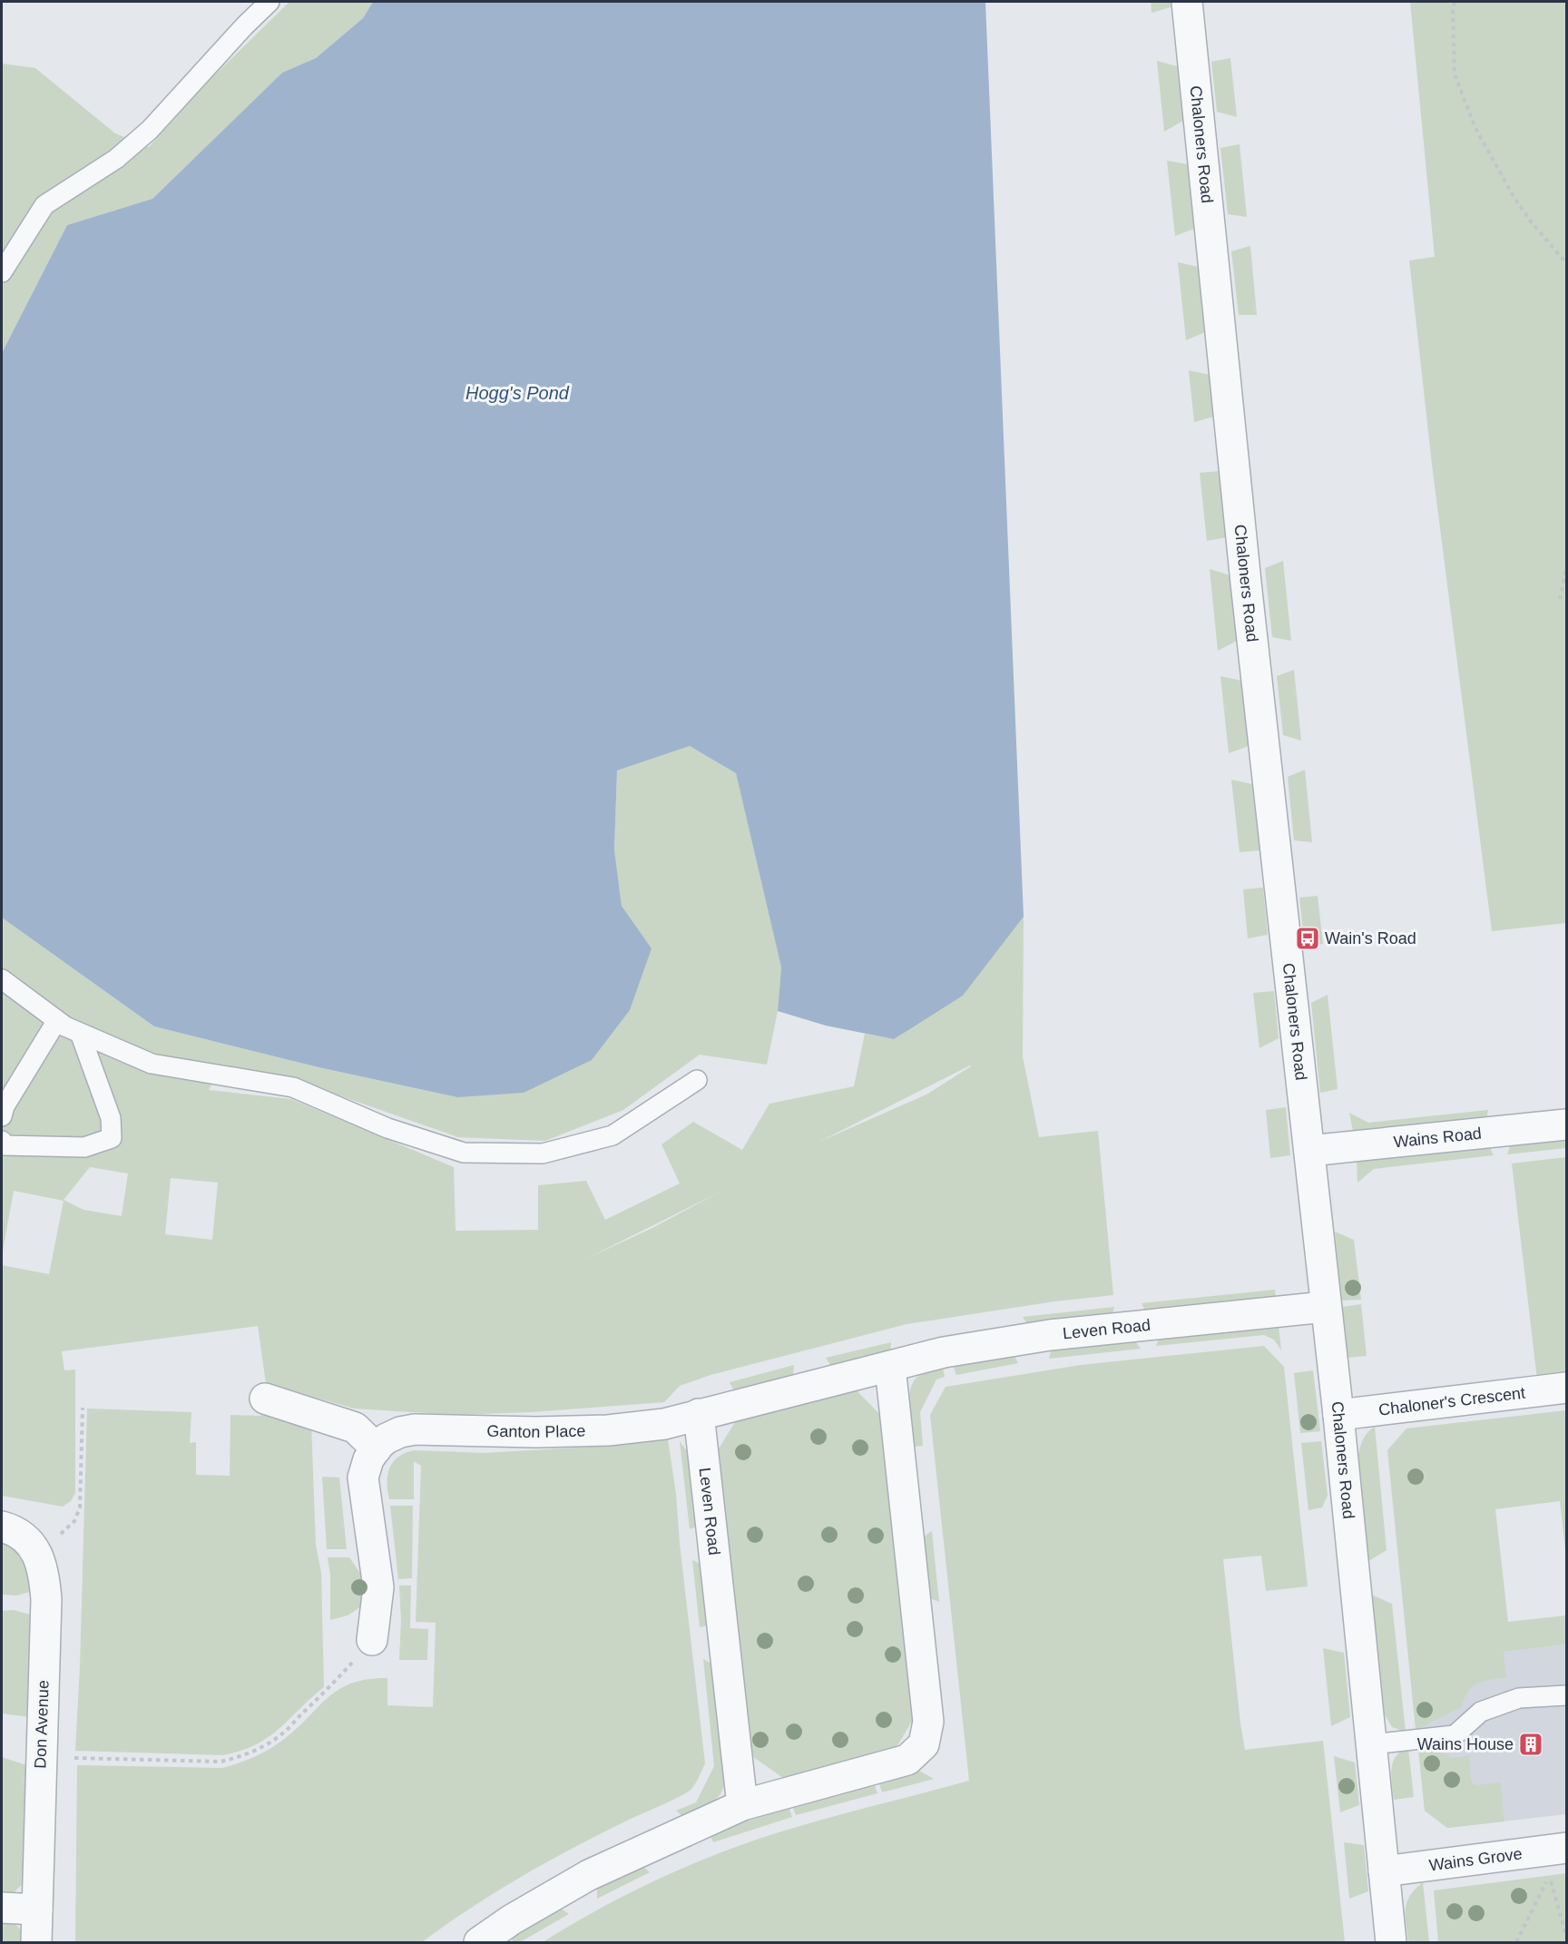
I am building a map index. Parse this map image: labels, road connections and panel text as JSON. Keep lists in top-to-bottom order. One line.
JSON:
{"streets":{"street":["Chaloners Road","Wains Road","Leven Road","Chaloner's Crescent","Ganton Place","Don Avenue","Wains Grove"]},"crossings":[["Chaloners Road","Wains Road"],["Chaloners Road","Leven Road"],["Chaloners Road","Chaloner's Crescent"],["Chaloners Road","Wains Grove"],["Leven Road","Ganton Place"]],"water":["Hogg's Pond"],"places":{"bus stop":["Wain's Road"],"building":["Wains House"]}}
